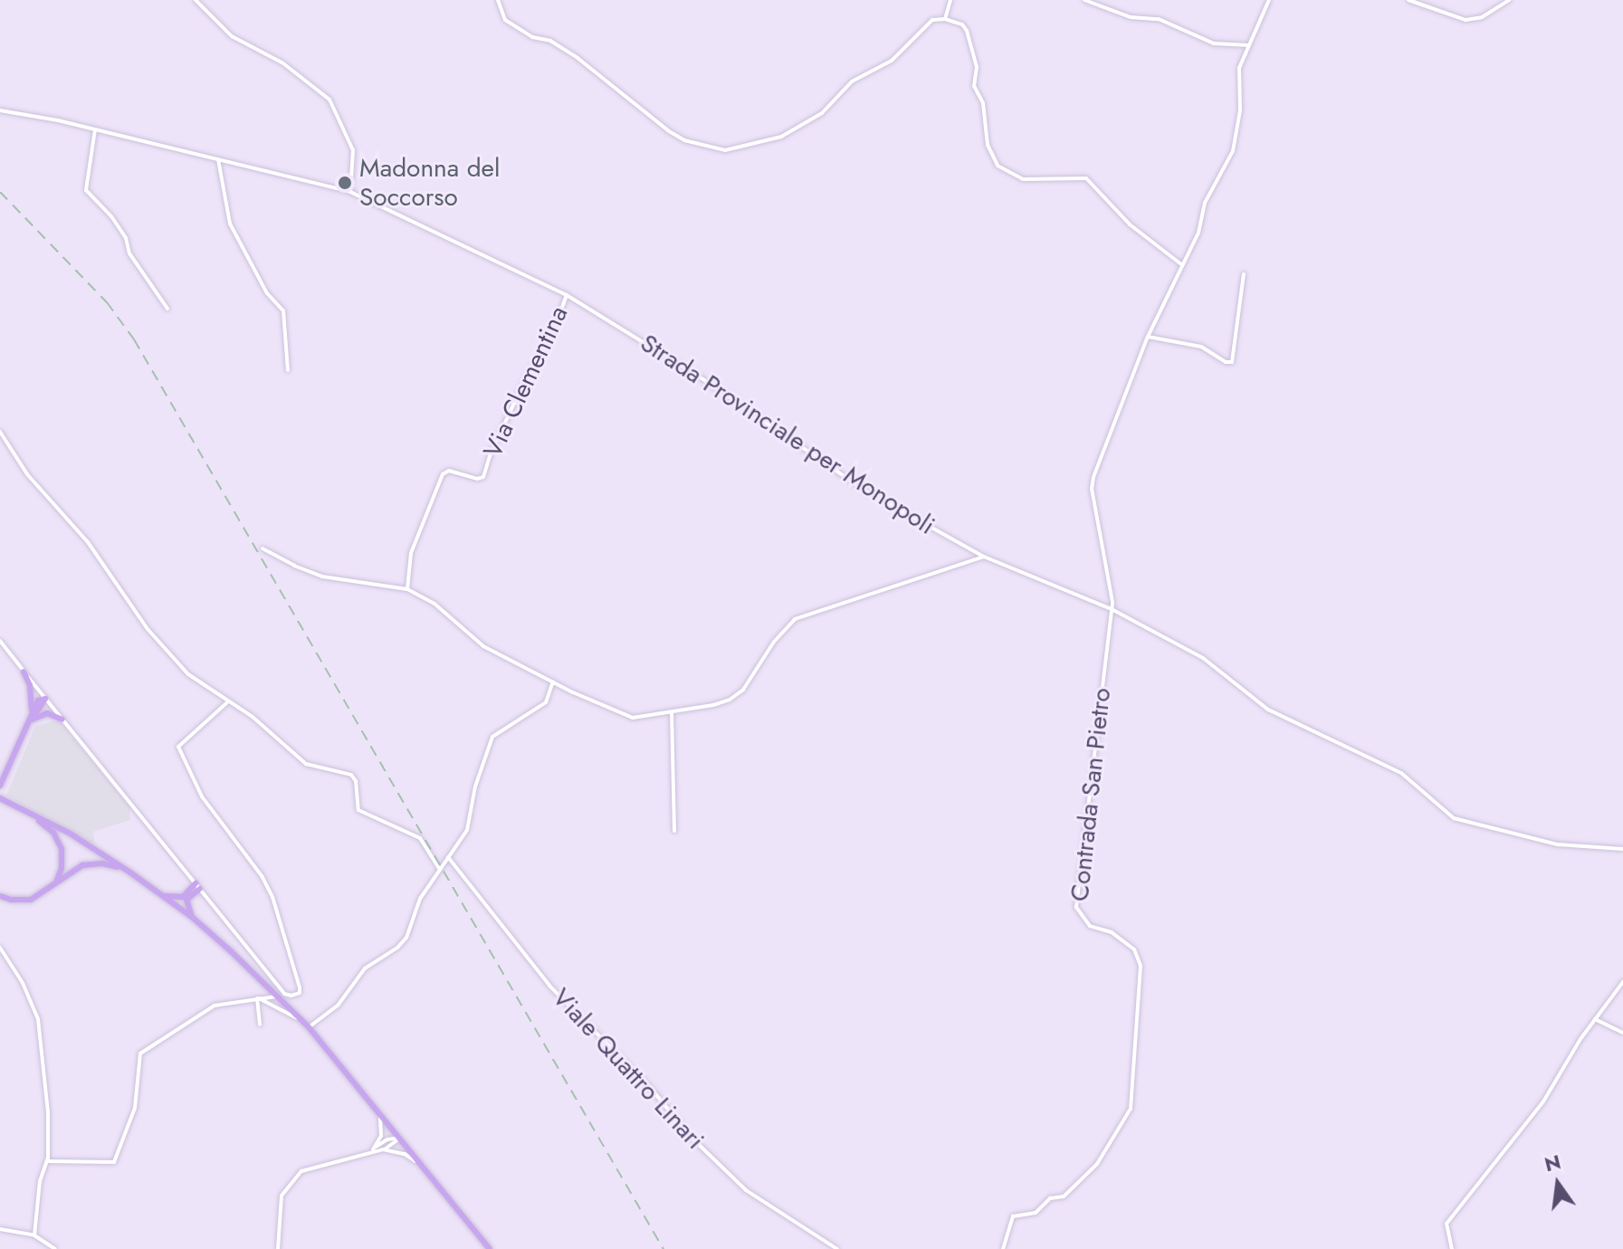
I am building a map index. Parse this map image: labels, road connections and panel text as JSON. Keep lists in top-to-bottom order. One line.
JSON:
{"streets":{"street":["Via Clementina","Strada Provinciale per Monopoli","Contrada San Pietro","Viale Quattro Linari"]},"crossings":[["Via Clementina","Strada Provinciale per Monopoli"],["Strada Provinciale per Monopoli","Contrada San Pietro"]],"places":["Madonna del Soccorso"],"north":"top"}
